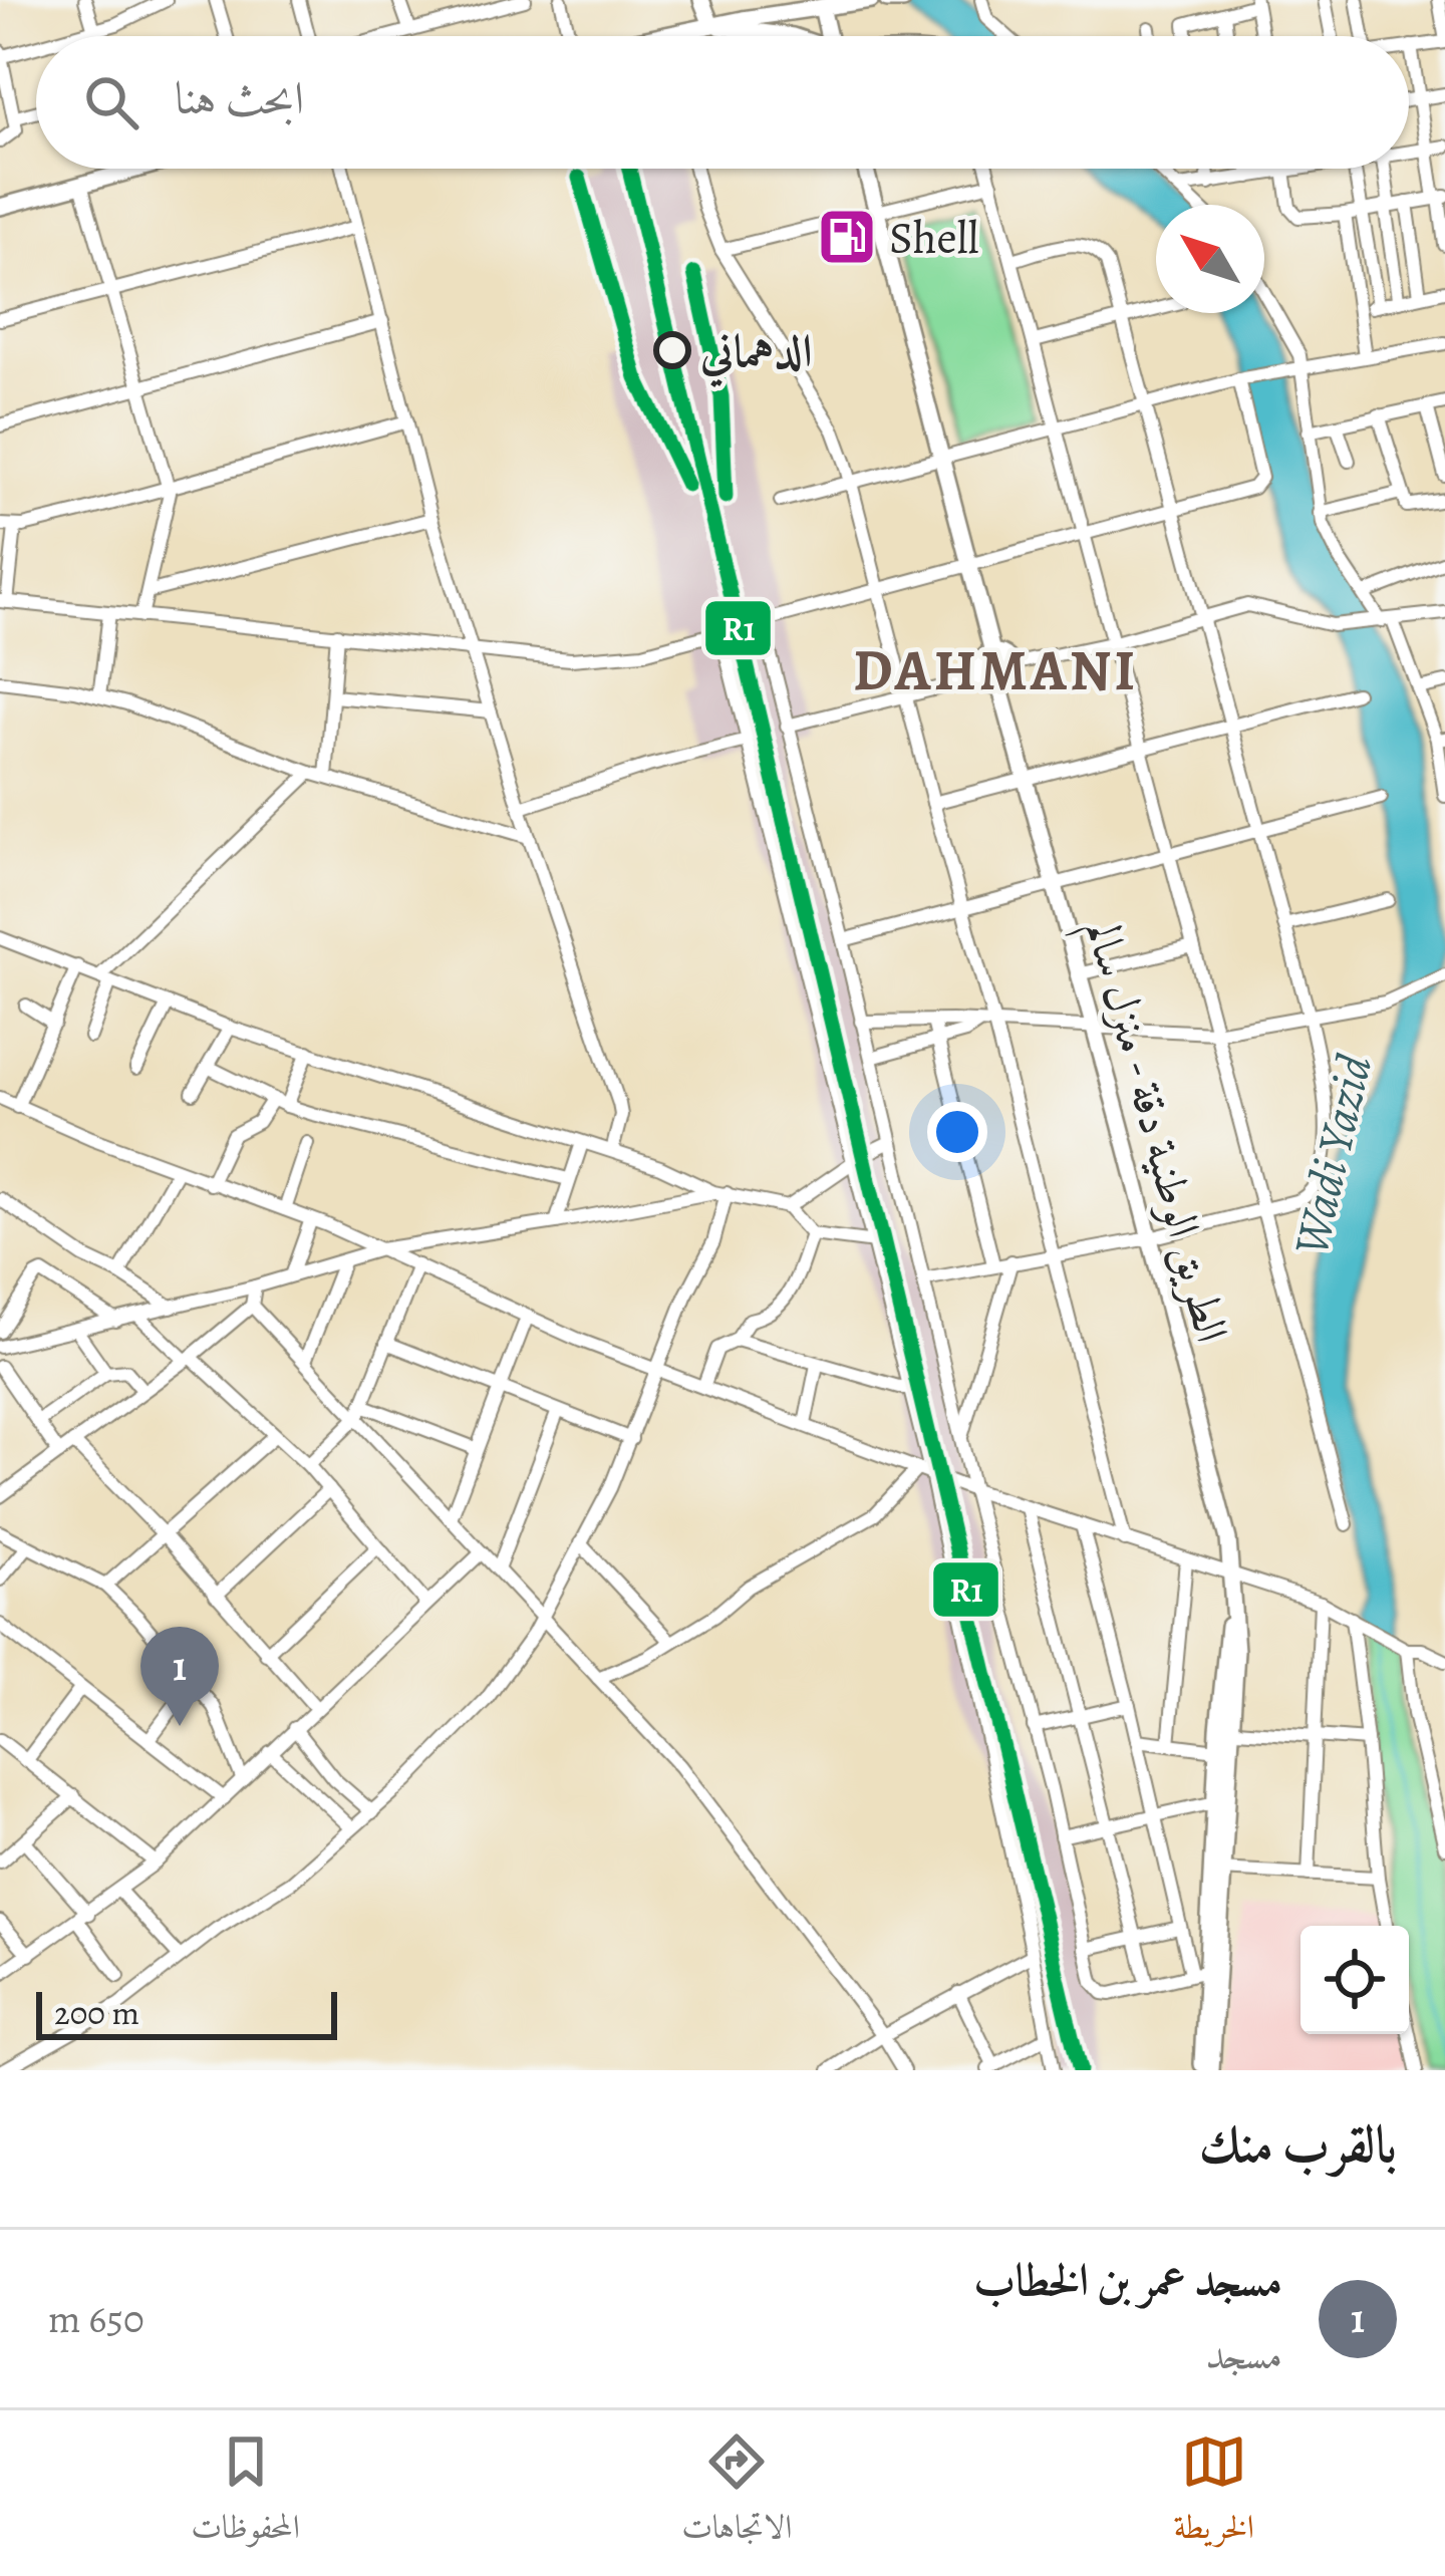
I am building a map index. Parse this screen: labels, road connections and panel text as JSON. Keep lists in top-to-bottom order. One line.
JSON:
{"streets":{"main road":["الطريق الوطنية دقة - منزل سالم"]},"districts":["DAHMANI"],"water":["Wadi Yazid"],"places":{"fuel station":["Shell"],"other":["الدهماني"]},"lines":["transit line R1"],"scale_bar":"200 m","north":"top left","page":{"search":"ابحث هنا","pins":"1","scale":"200 m","heading":"بالقرب منك","list":[{"mark":"1","name":"مسجد عمر بن الخطاب","note":"مسجد","value":"650 m"}],"nav":["الخريطة","الاتجاهات","المحفوظات"]}}
